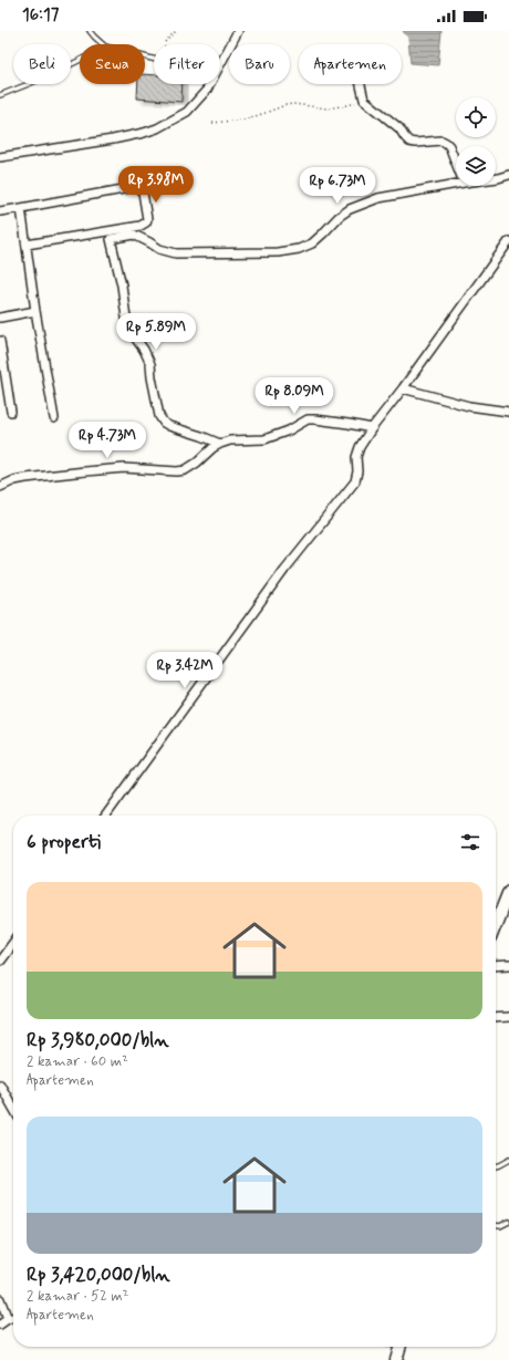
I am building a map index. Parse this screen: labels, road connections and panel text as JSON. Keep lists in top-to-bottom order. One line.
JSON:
{"page":{"status":"16:17","chip":["Beli","Sewa","Filter","Baru","Apartemen"],"price":["Rp 3.98M","Rp 6.73M","Rp 5.89M","Rp 8.09M","Rp 4.73M","Rp 3.42M"],"heading":"6 properti","list":[{"name":"Rp 3,980,000/bln","note":"2 kamar · 60 m² · Apartemen"},{"name":"Rp 3,420,000/bln","note":"2 kamar · 52 m² · Apartemen"}]}}
